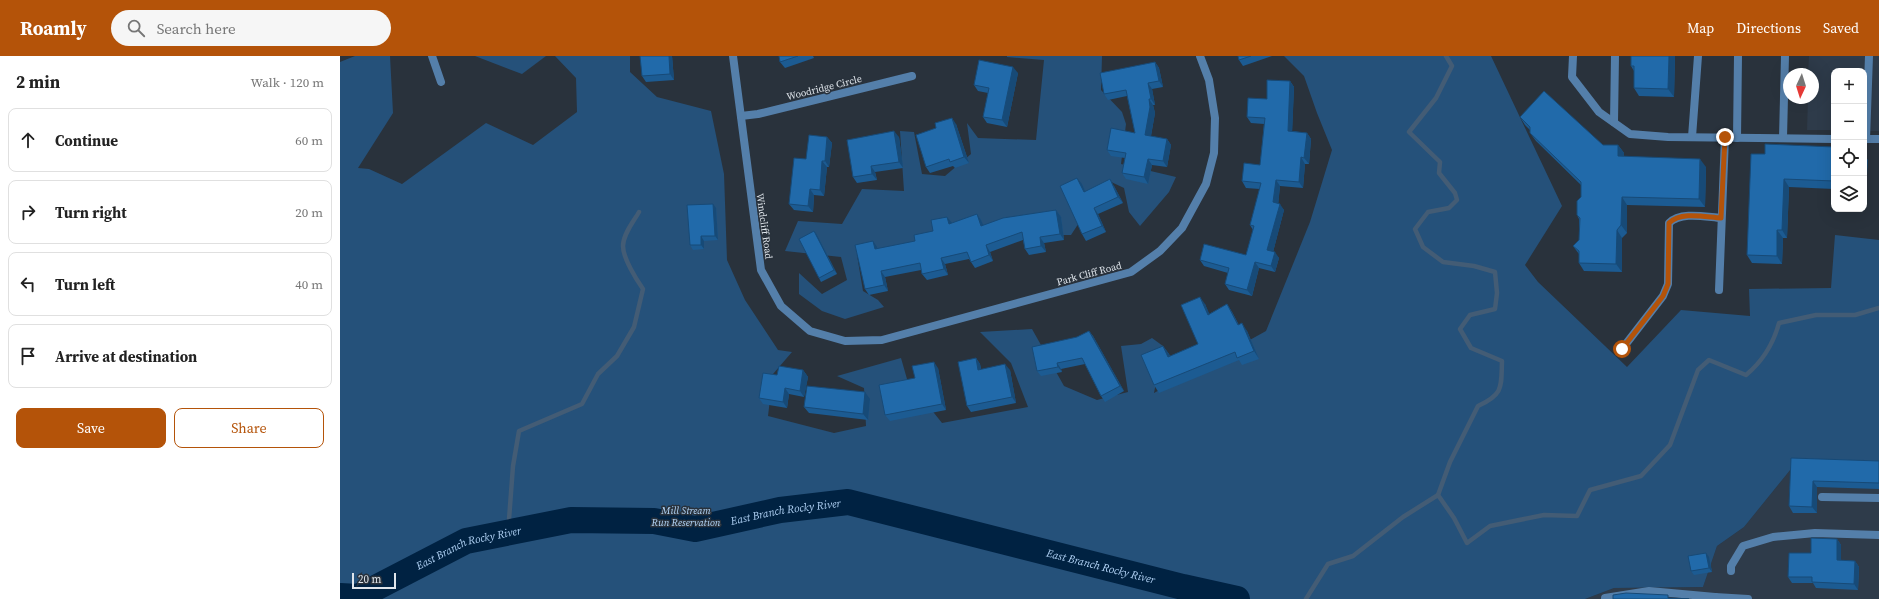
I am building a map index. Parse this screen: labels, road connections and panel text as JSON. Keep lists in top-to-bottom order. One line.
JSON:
{"streets":{"street":["Woodridge Circle","Windcliff Road","Park Cliff Road"]},"crossings":[["Woodridge Circle","Windcliff Road"],["Windcliff Road","Park Cliff Road"]],"water":["East Branch Rocky River"],"parks":["Mill Stream Run Reservation"],"scale_bar":"20 m","north":"bottom","page":{"header":"Roamly","search":"Search here","nav":["Map","Directions","Saved"],"heading":["2 min","Walk · 120 m"],"map_buttons":["+","−"],"list":[["Continue","60 m"],["Turn right","20 m"],["Turn left","40 m"],"Arrive at destination"],"buttons":["Save","Share"],"scale":"20 m"}}
